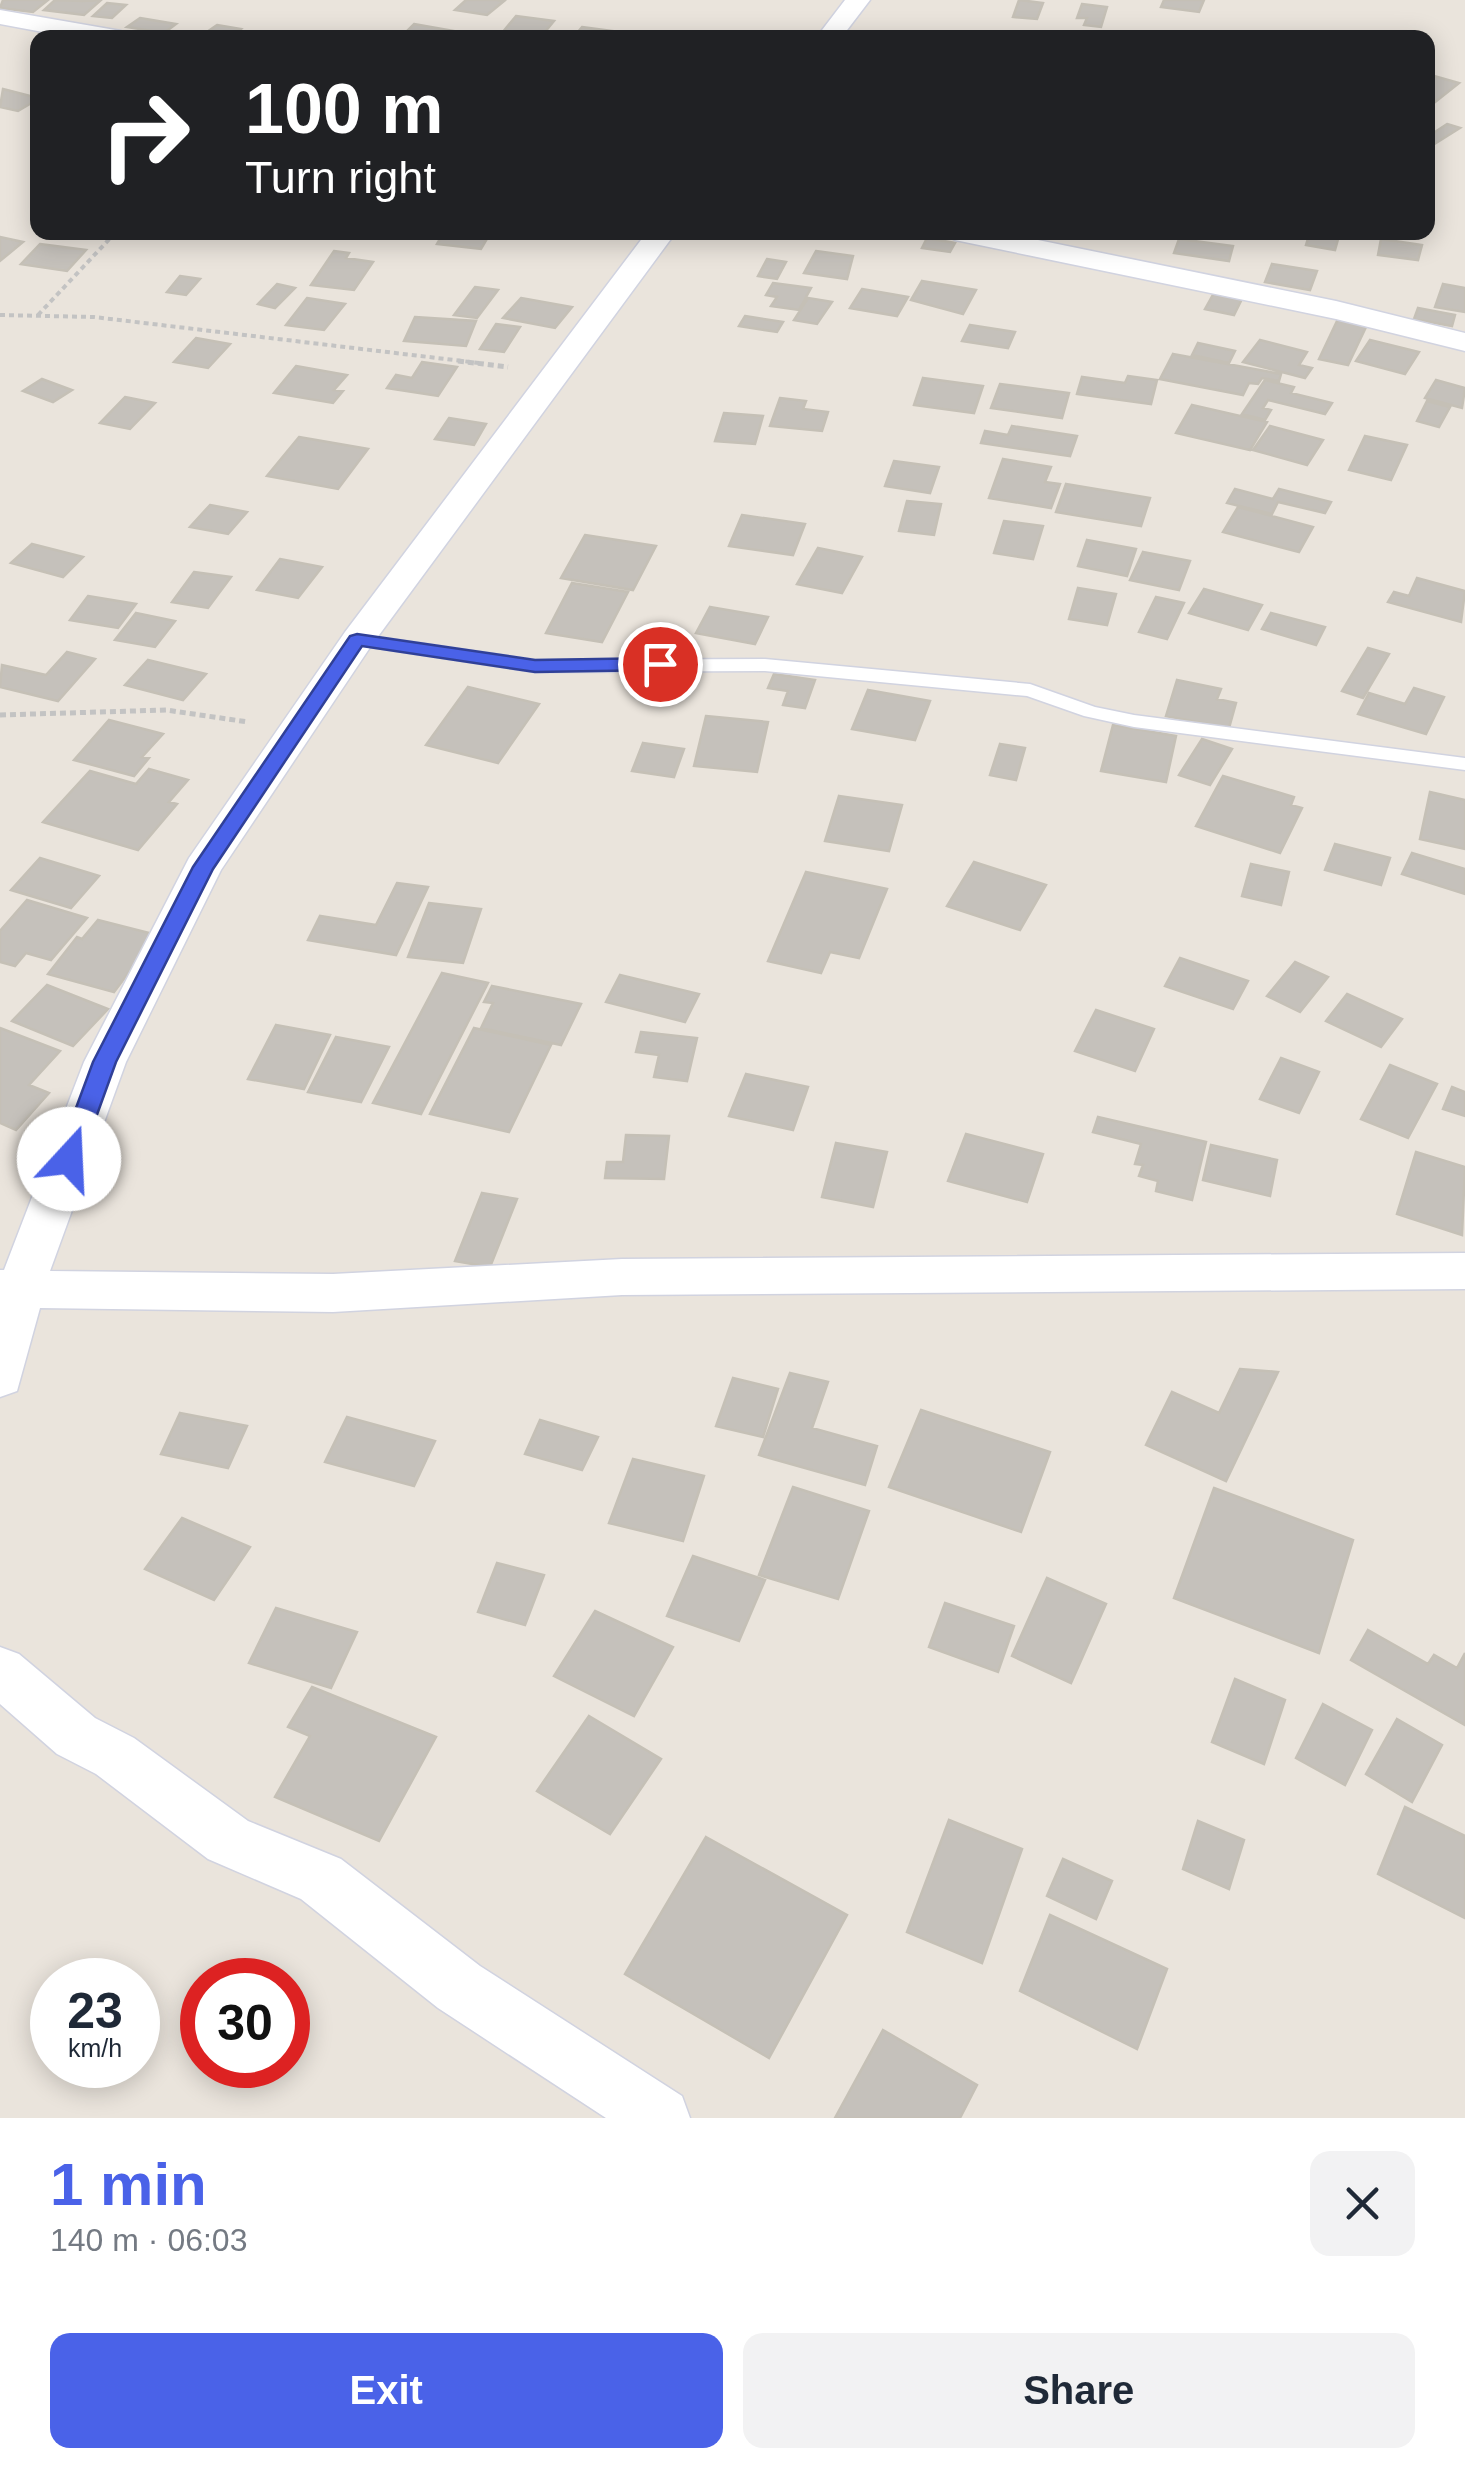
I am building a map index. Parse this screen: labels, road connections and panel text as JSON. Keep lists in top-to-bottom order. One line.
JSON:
{"page":{"turn":["100 m","Turn right"],"speed":"23 km/h","limit":"30","heading":["1 min","140 m · 06:03"],"buttons":["Exit","Share"]}}
